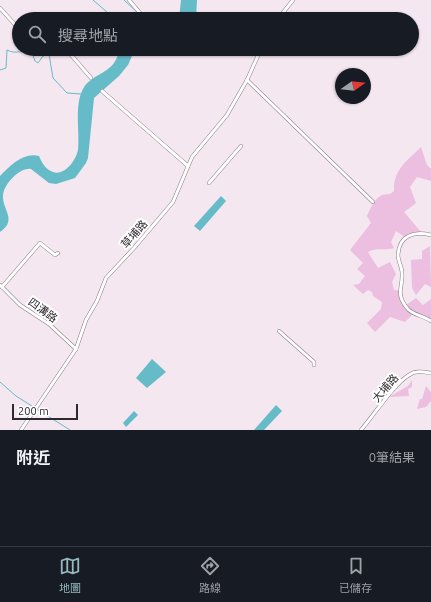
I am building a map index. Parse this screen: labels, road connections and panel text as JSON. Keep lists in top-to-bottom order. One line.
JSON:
{"streets":{"street":["草埔路","四溝路","大埔路"]},"crossings":[["草埔路","四溝路"]],"scale_bar":"200 m","north":"right","page":{"search":"搜尋地點","scale":"200 m","heading":["附近","0筆結果"],"nav":["地圖","路線","已儲存"]}}
